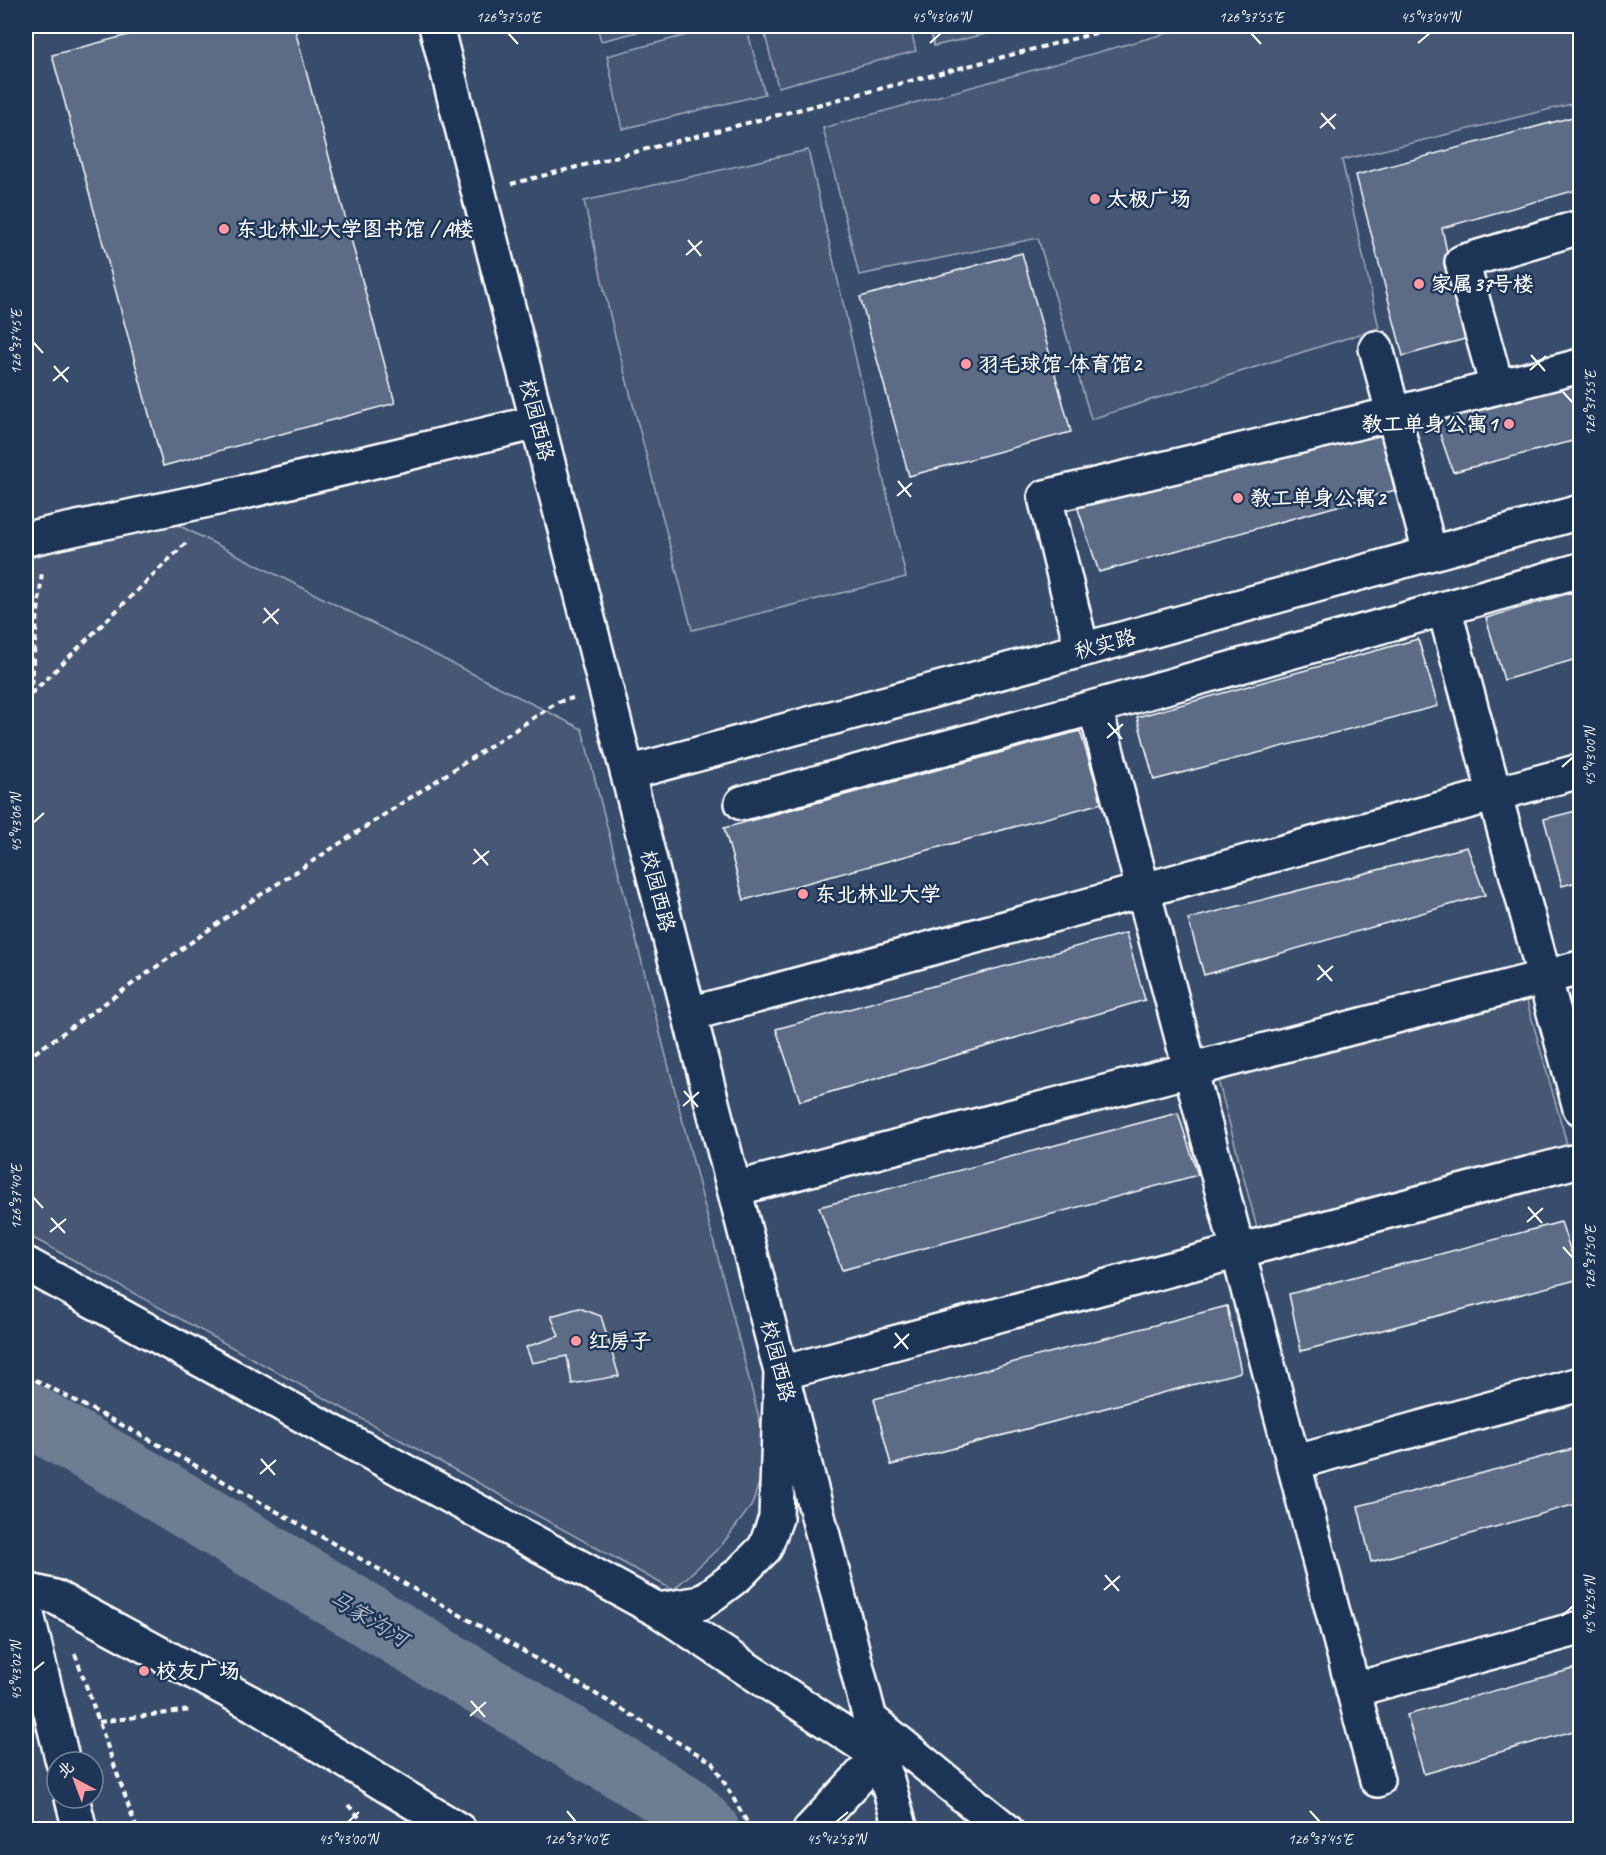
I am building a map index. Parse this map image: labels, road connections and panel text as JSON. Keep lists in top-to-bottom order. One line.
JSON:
{"streets":{"street":["校园西路","秋实路"]},"crossings":[["校园西路","秋实路"]],"water":["马家沟河"],"places":["太极广场","东北林业大学图书馆 / A楼","家属37号楼","羽毛球馆-体育馆2","教工单身公寓1","教工单身公寓2","东北林业大学","红房子","校友广场"],"north":"top left","coordinates":["126°37'50\"E","45°43'06\"N","126°37'55\"E","45°43'04\"N","126°37'45\"E","45°43'00\"N","126°37'40\"E","45°42'56\"N","45°43'02\"N","45°42'58\"N"]}
